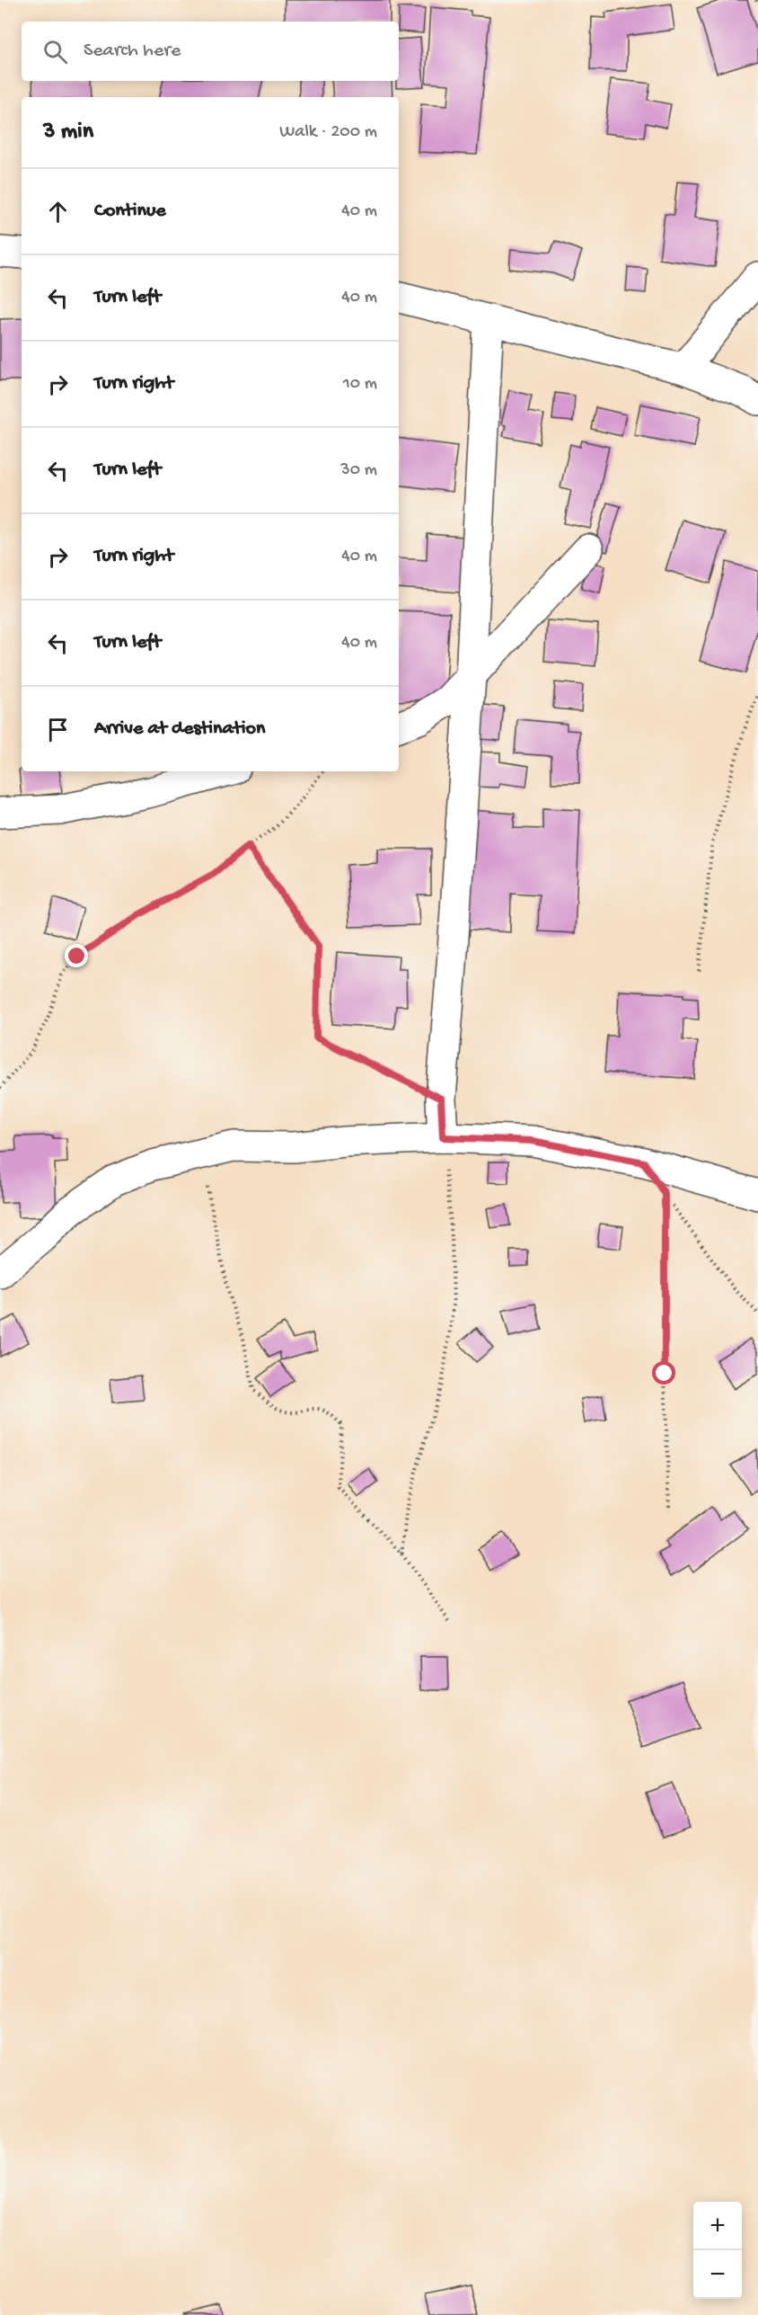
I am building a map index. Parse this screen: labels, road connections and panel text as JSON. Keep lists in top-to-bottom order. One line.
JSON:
{"page":{"search":"Search here","heading":["3 min","Walk · 200 m"],"list":[["Continue","40 m"],["Turn left","40 m"],["Turn right","10 m"],["Turn left","30 m"],["Turn right","40 m"],["Turn left","40 m"],"Arrive at destination"],"map_buttons":["+","−"]}}
